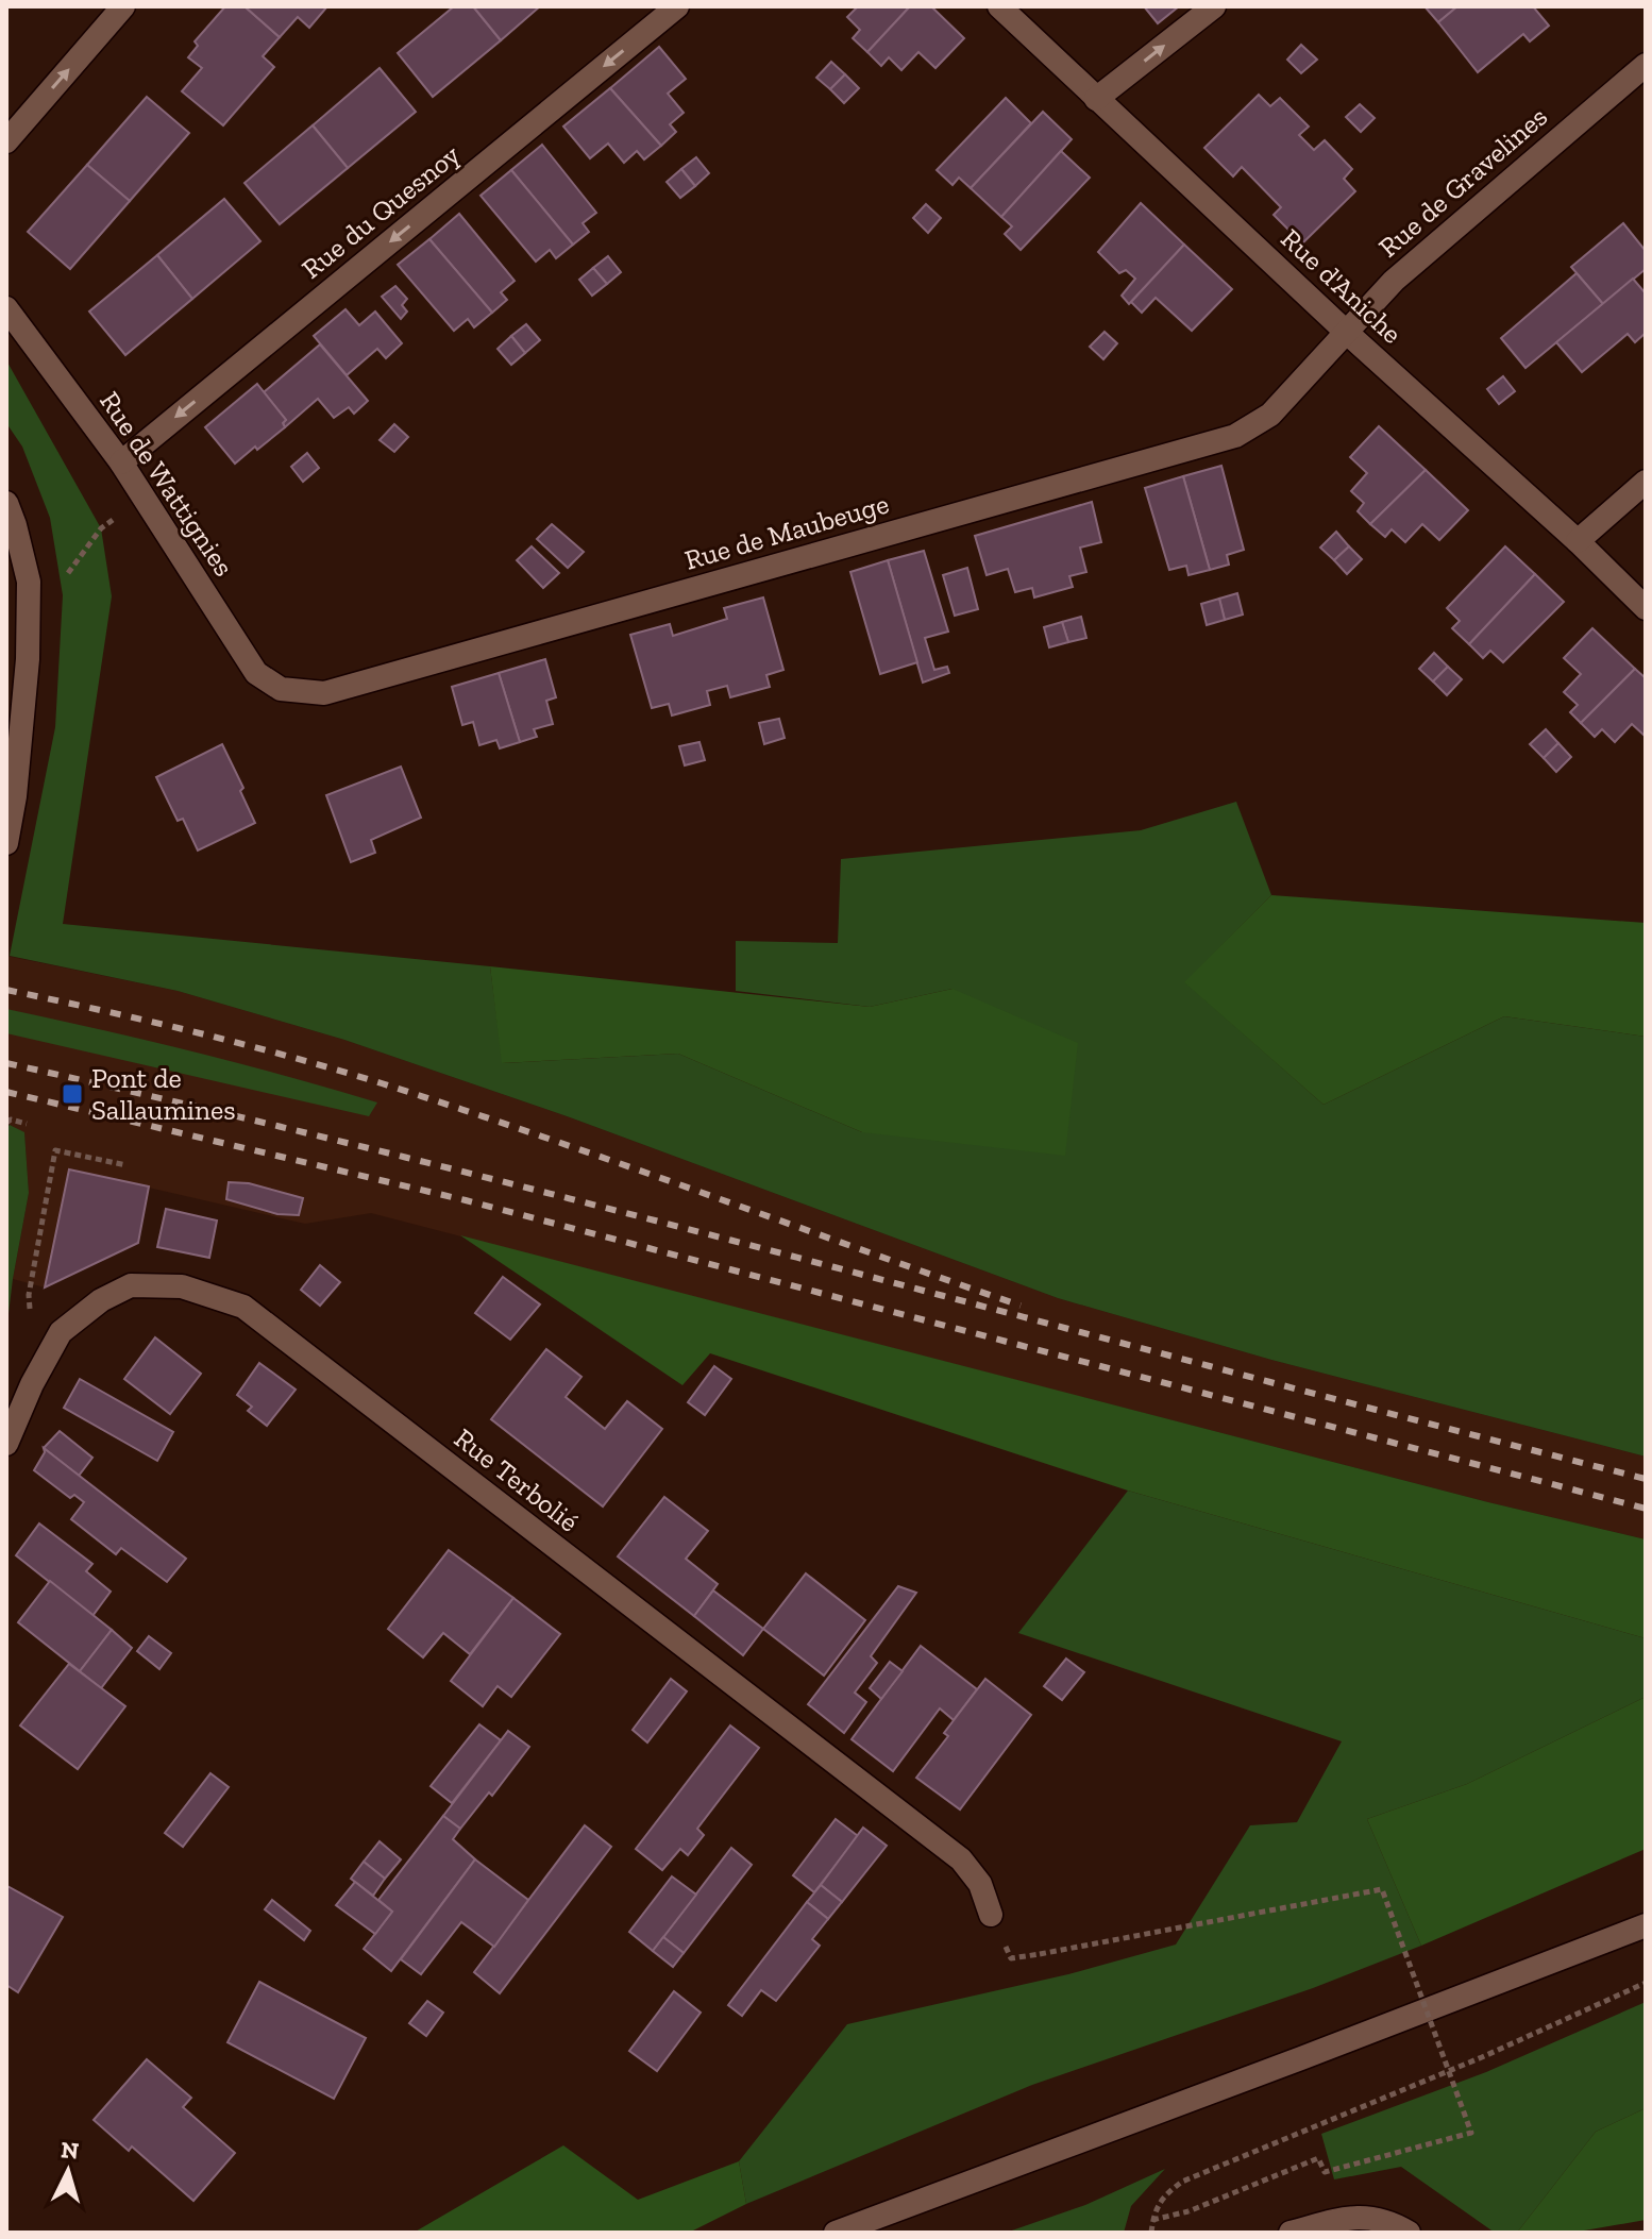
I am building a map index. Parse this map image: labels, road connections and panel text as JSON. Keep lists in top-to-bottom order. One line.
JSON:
{"streets":{"street":["Rue de Gravelines","Rue du Quesnoy","Rue d'Aniche","Rue de Wattignies","Rue de Maubeuge","Rue Terbolié"]},"crossings":[["Rue de Gravelines","Rue d'Aniche"],["Rue de Gravelines","Rue de Maubeuge"],["Rue du Quesnoy","Rue de Wattignies"],["Rue de Wattignies","Rue de Maubeuge"]],"one_way":["Rue du Quesnoy"],"places":{"transit":["Pont de Sallaumines"]},"north":"top"}
